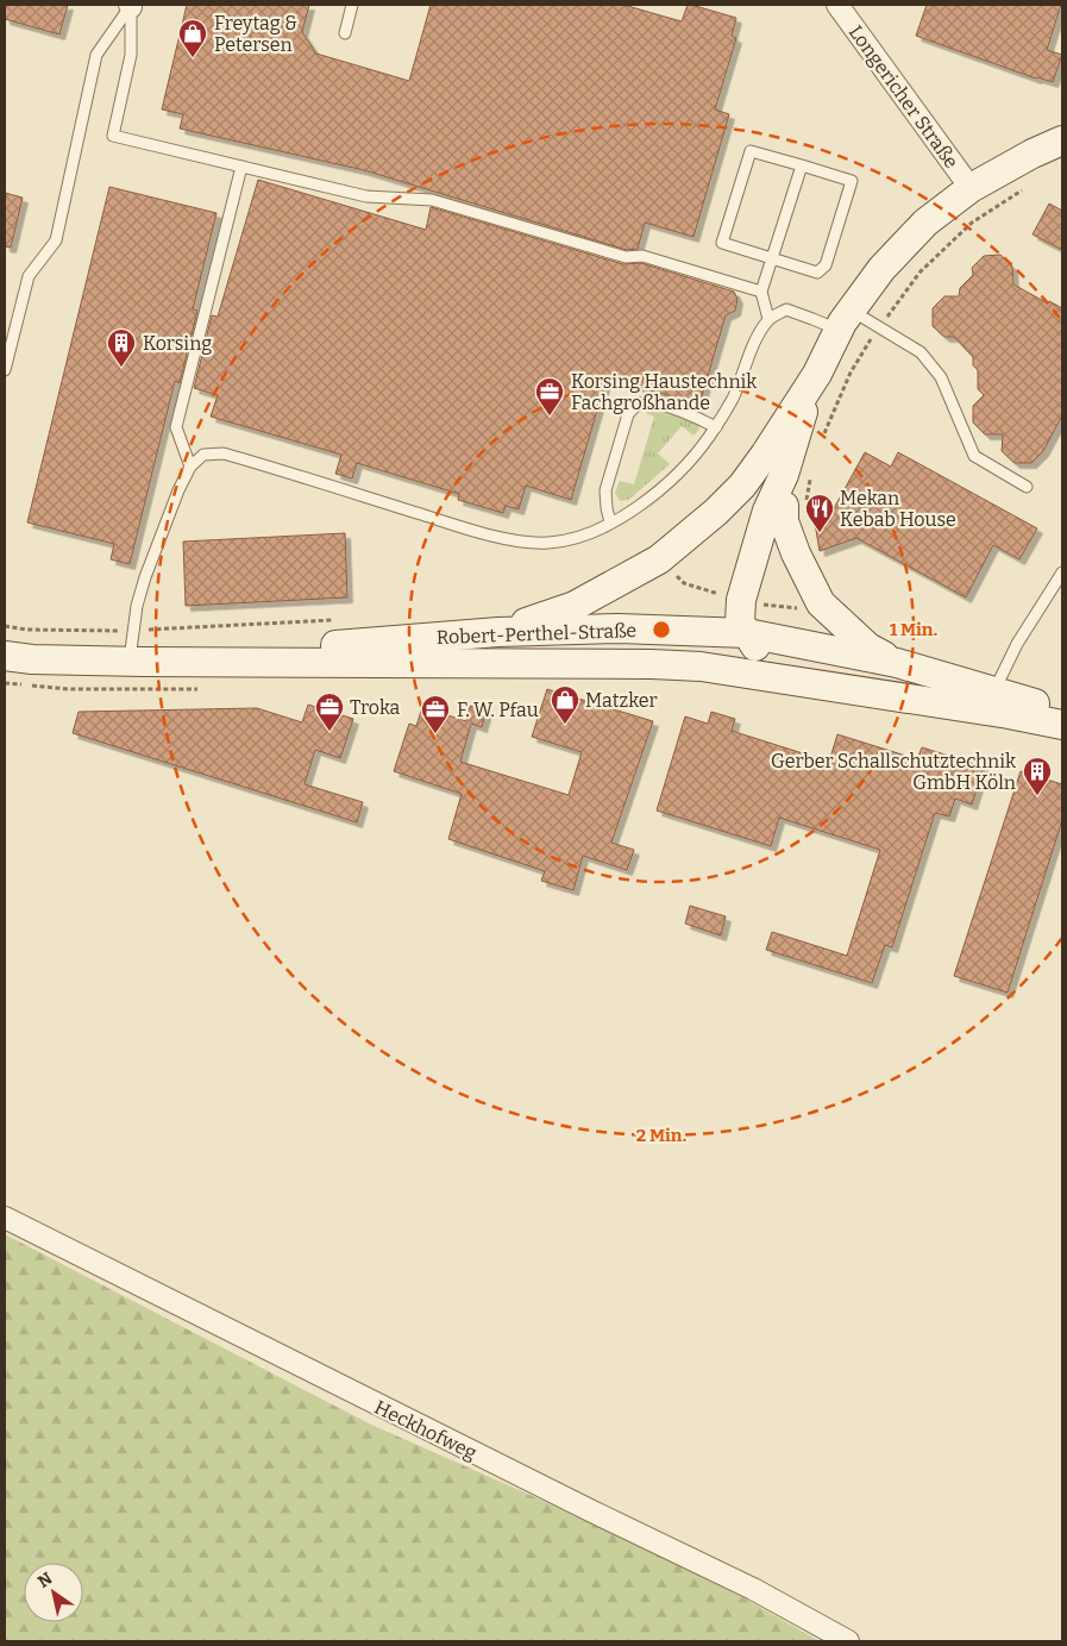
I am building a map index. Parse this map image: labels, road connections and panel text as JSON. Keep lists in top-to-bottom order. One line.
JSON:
{"streets":{"street":["Longericher Straße","Robert-Perthel-Straße","Heckhofweg"]},"crossings":[["Longericher Straße","Robert-Perthel-Straße"]],"places":{"shop":["Freytag & Petersen","Matzker"],"building":["Korsing","Gerber Schallschutztechnik GmbH Köln"],"office":["Korsing Haustechnik Fachgroßhande","Troka","F. W. Pfau"],"restaurant":["Mekan Kebab House"]},"north":"top left","rings":["1 Min.","2 Min."]}
